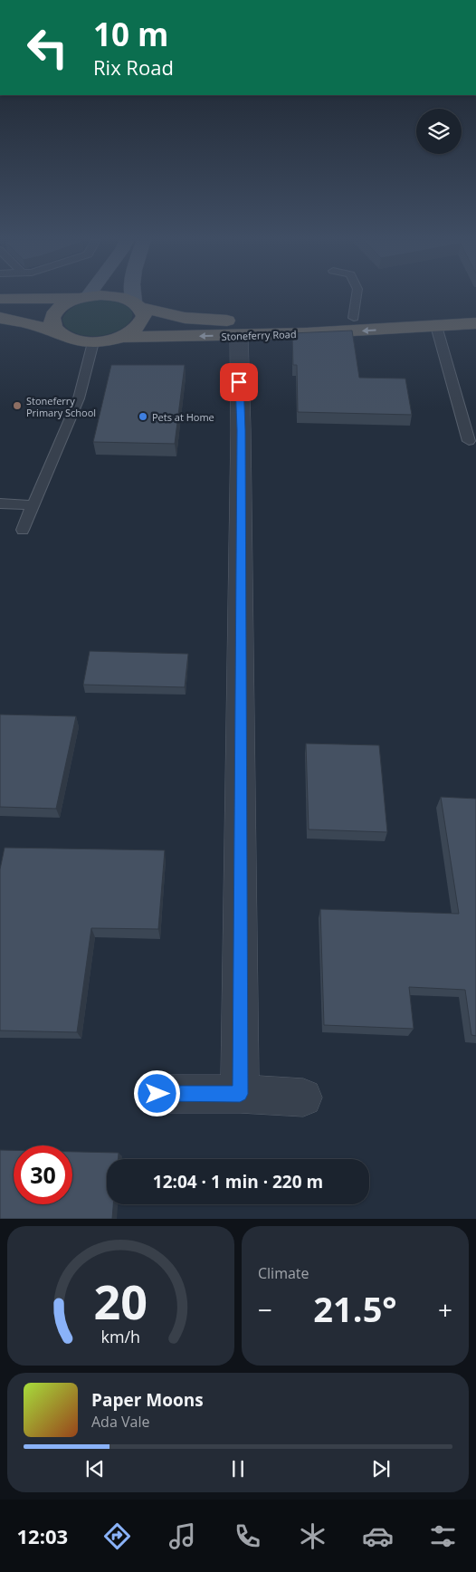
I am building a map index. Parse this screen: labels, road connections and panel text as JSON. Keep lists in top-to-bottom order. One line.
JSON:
{"streets":{"highway":["Stoneferry Road"]},"places":["Stoneferry Primary School","Pets at Home"],"page":{"turn":["10 m","Rix Road"],"limit":"30","trip":"12:04 · 1 min · 220 m","tile":"Climate","heat":["−","21.5°","+"],"song":["Paper Moons","Ada Vale"],"tabs":"12:03","gauge":["20","km/h"]}}
